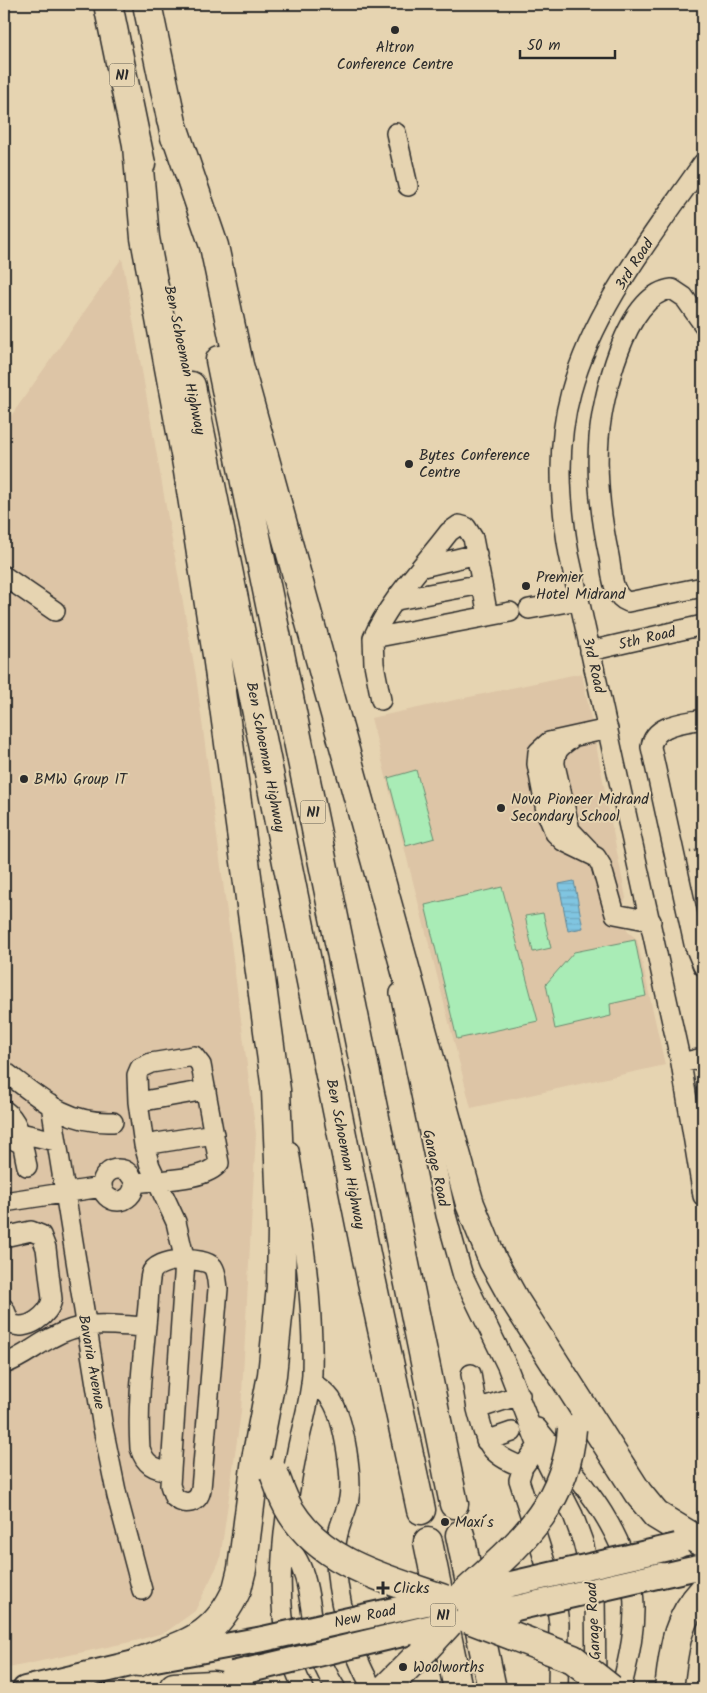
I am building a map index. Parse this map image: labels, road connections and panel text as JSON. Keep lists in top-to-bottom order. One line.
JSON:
{"streets":{"highway":["N1","Ben Schoeman Highway"],"main road":["New Road"],"street":["3rd Road","5th Road","Garage Road","Bavaria Avenue"]},"crossings":[["3rd Road","5th Road"]],"places":{"other":["Altron Conference Centre","Bytes Conference Centre","Premier Hotel Midrand","BMW Group IT","Nova Pioneer Midrand Secondary School","Maxi´s","Woolworths"],"health":["Clicks"]},"scale_bar":"50 m"}
